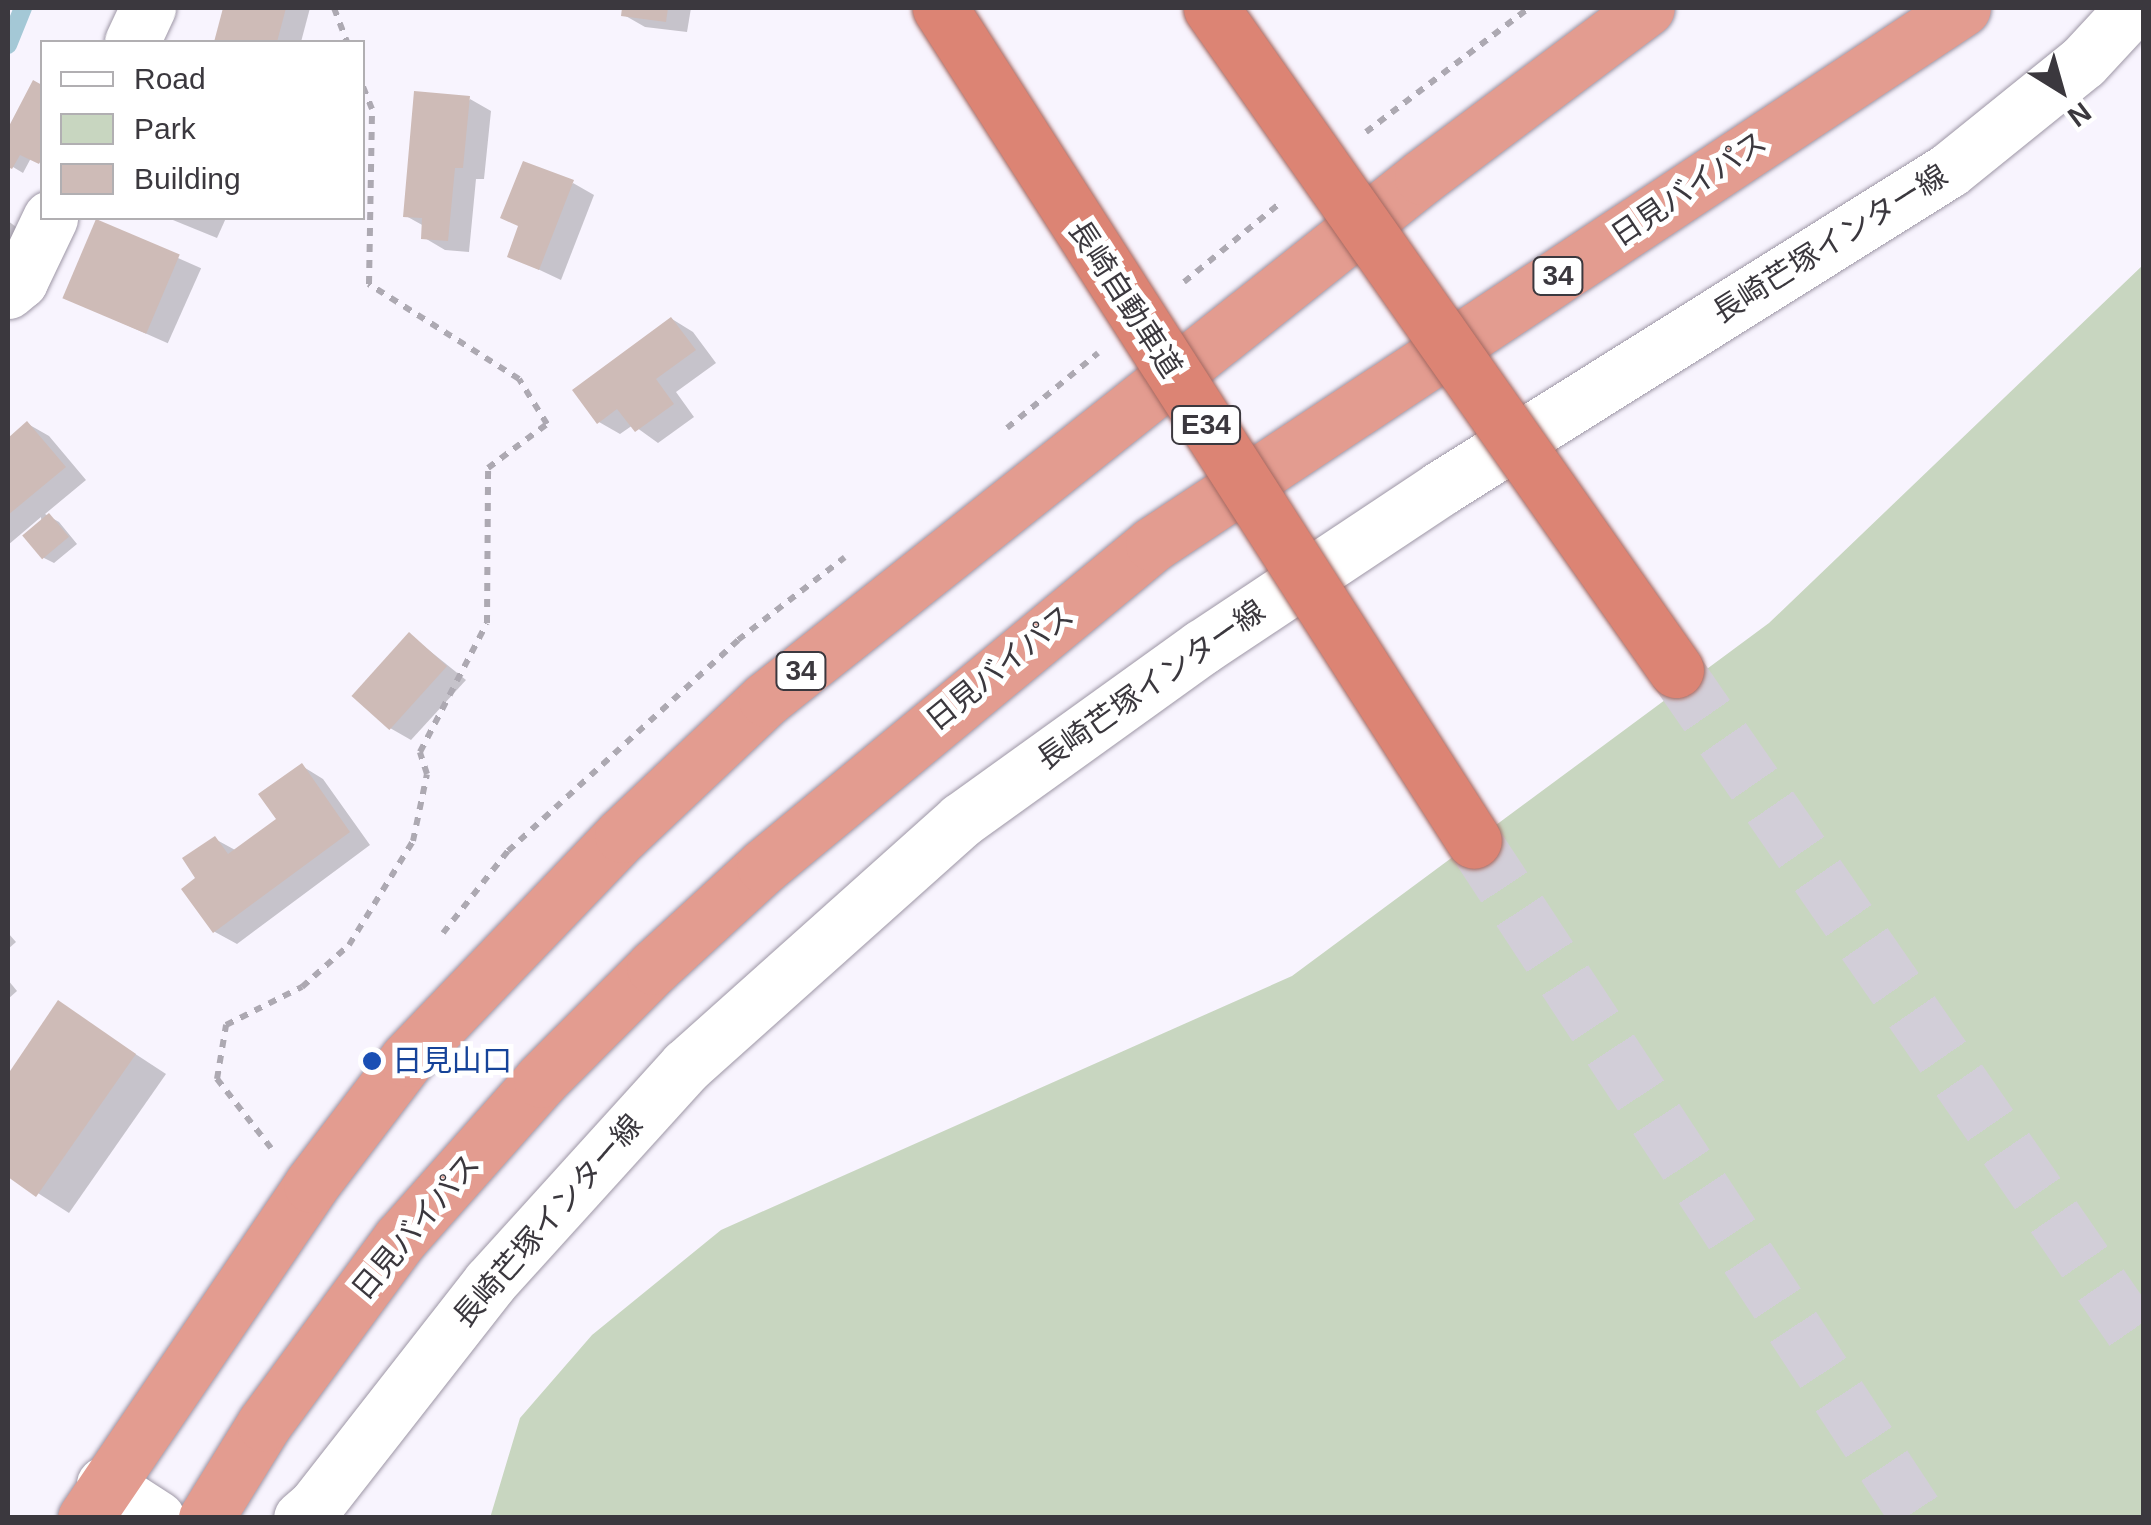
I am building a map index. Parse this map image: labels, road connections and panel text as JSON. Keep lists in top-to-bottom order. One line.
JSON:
{"streets":{"highway":["日見バイパス","34","長崎自動車道","E34"],"main road":["長崎芒塚インター線"]},"places":["日見山口"],"legend":["Road","Park","Building"],"north":"bottom right"}
